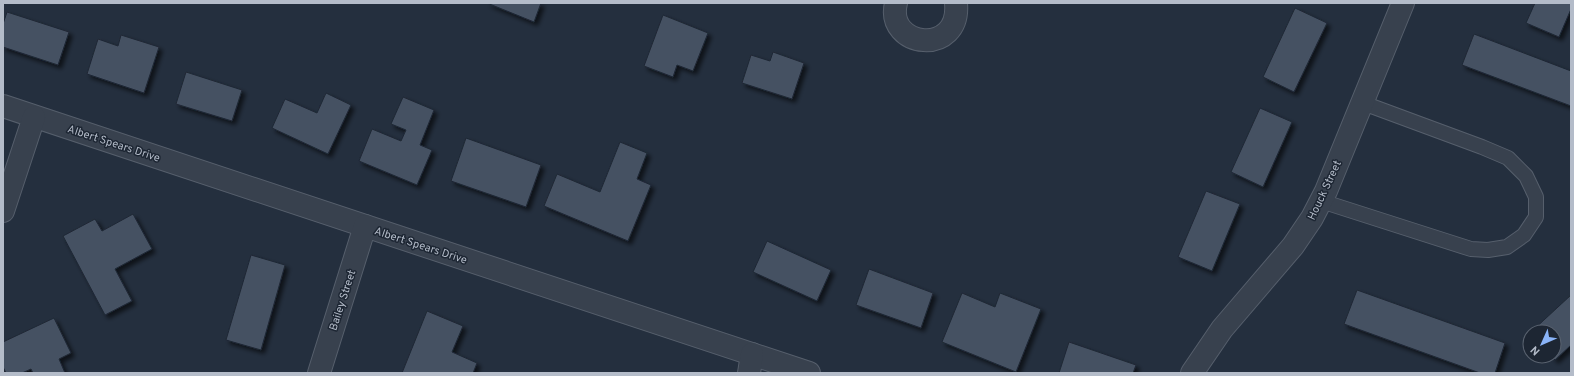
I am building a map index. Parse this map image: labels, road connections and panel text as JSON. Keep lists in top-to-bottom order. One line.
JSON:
{"streets":{"street":["Albert Spears Drive","Houck Street","Bailey Street"]},"crossings":[["Albert Spears Drive","Bailey Street"]],"north":"bottom left"}
